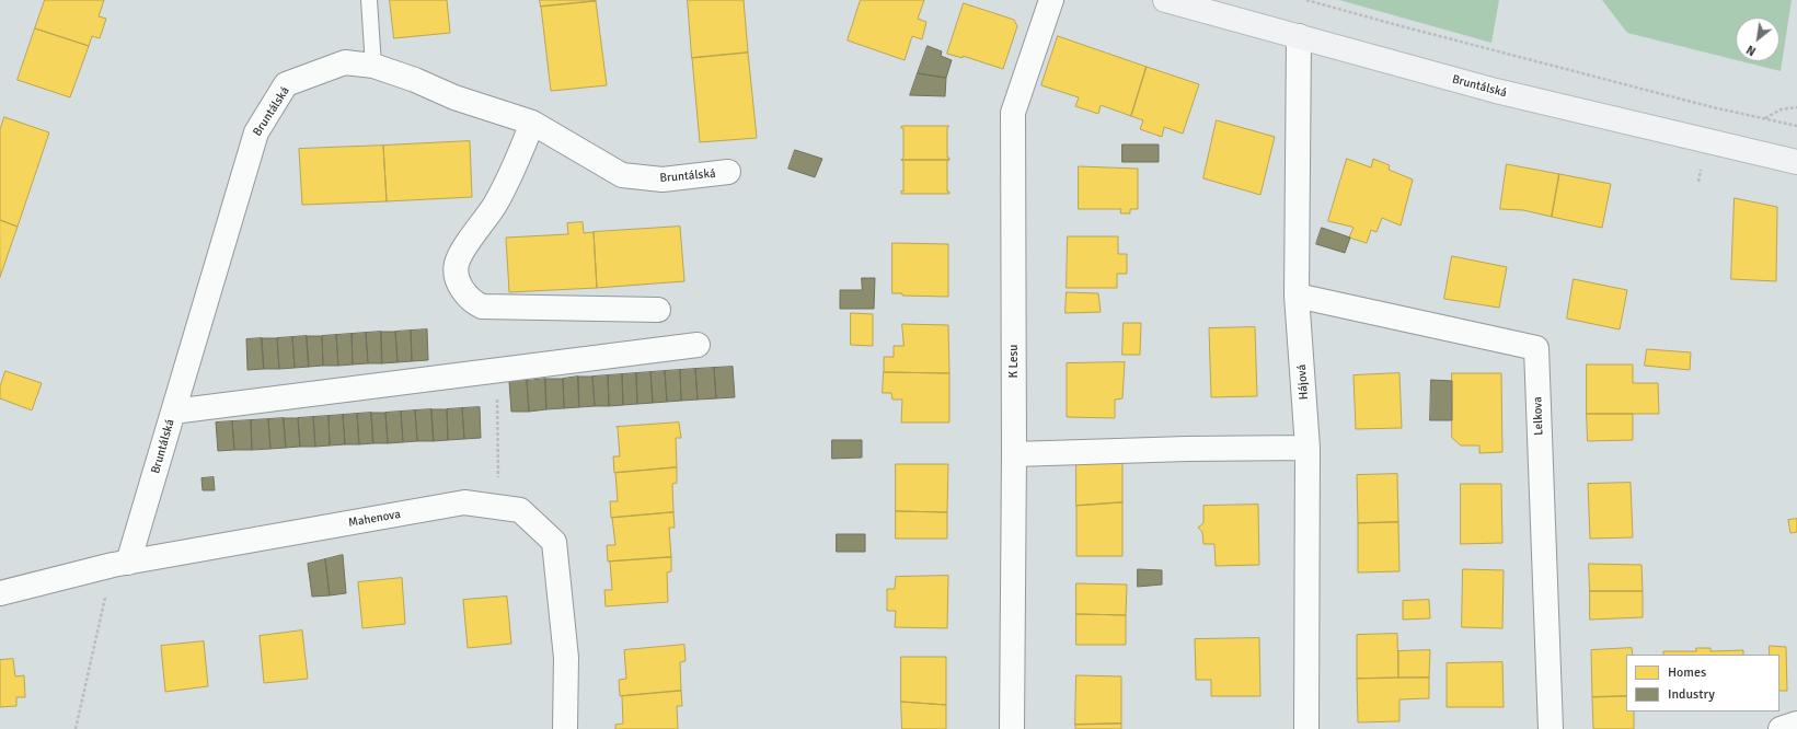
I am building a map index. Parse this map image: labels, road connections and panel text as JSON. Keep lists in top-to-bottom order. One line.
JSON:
{"streets":{"main road":["Bruntálská"],"street":["K Lesu","Hájová","Lelkova","Mahenova"]},"crossings":[["Bruntálská","Hájová"],["Bruntálská","Mahenova"],["Hájová","Lelkova"]],"legend":["Homes","Industry"],"north":"bottom left"}
